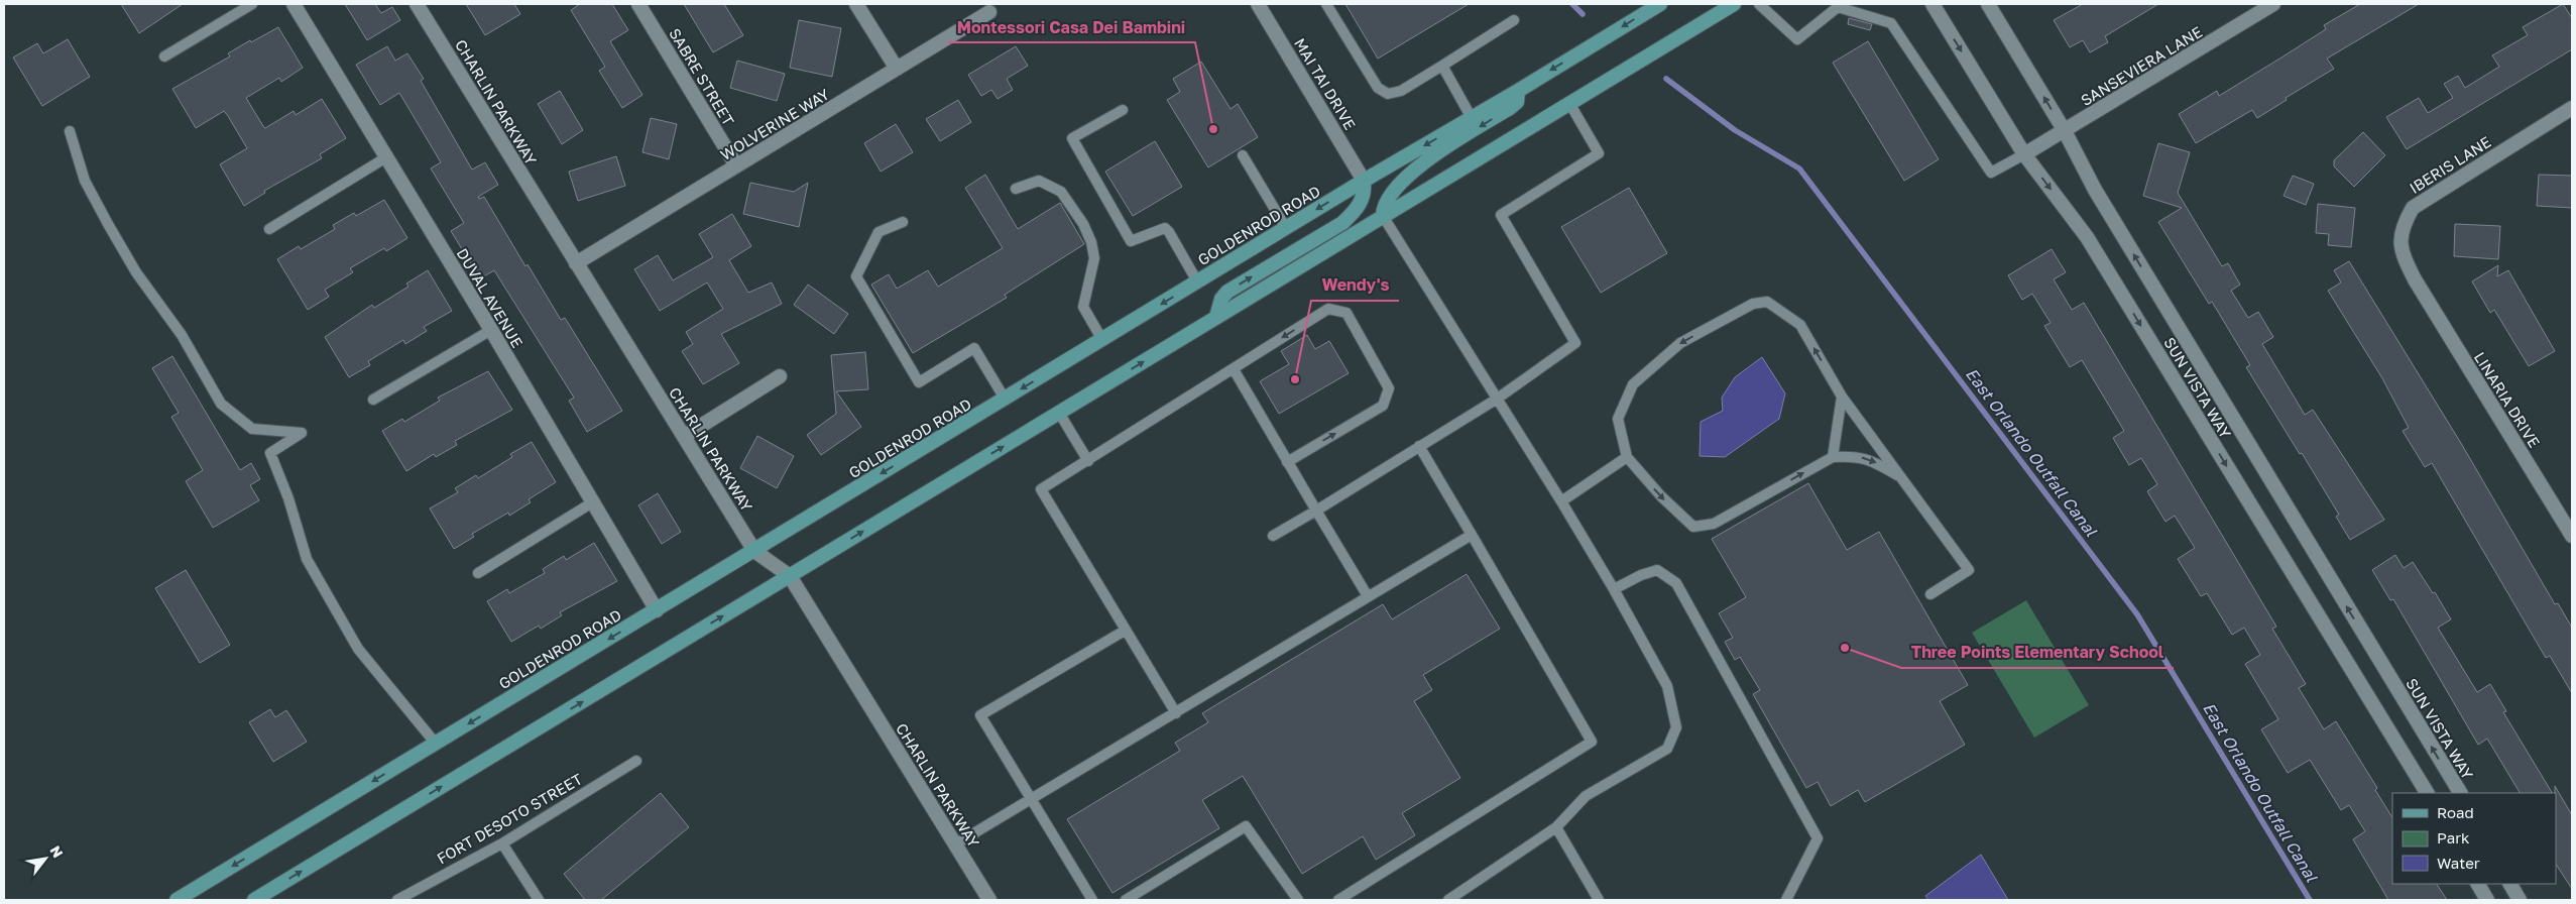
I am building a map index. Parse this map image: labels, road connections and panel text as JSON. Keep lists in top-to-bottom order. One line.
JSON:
{"streets":{"main road":["GOLDENROD ROAD"],"street":["SANSEVIERA LANE","SABRE STREET","MAI TAI DRIVE","CHARLIN PARKWAY","WOLVERINE WAY","IBERIS LANE","DUVAL AVENUE","SUN VISTA WAY","LINARIA DRIVE"],"lane":["FORT DESOTO STREET"]},"crossings":[["SANSEVIERA LANE","SUN VISTA WAY"],["SABRE STREET","WOLVERINE WAY"],["MAI TAI DRIVE","GOLDENROD ROAD"],["CHARLIN PARKWAY","WOLVERINE WAY"],["CHARLIN PARKWAY","GOLDENROD ROAD"],["IBERIS LANE","LINARIA DRIVE"],["GOLDENROD ROAD","DUVAL AVENUE"]],"water":["East Orlando Outfall Canal"],"places":["Montessori Casa Dei Bambini","Wendy's","Three Points Elementary School"],"legend":["Road","Park","Water"],"north":"top right"}
